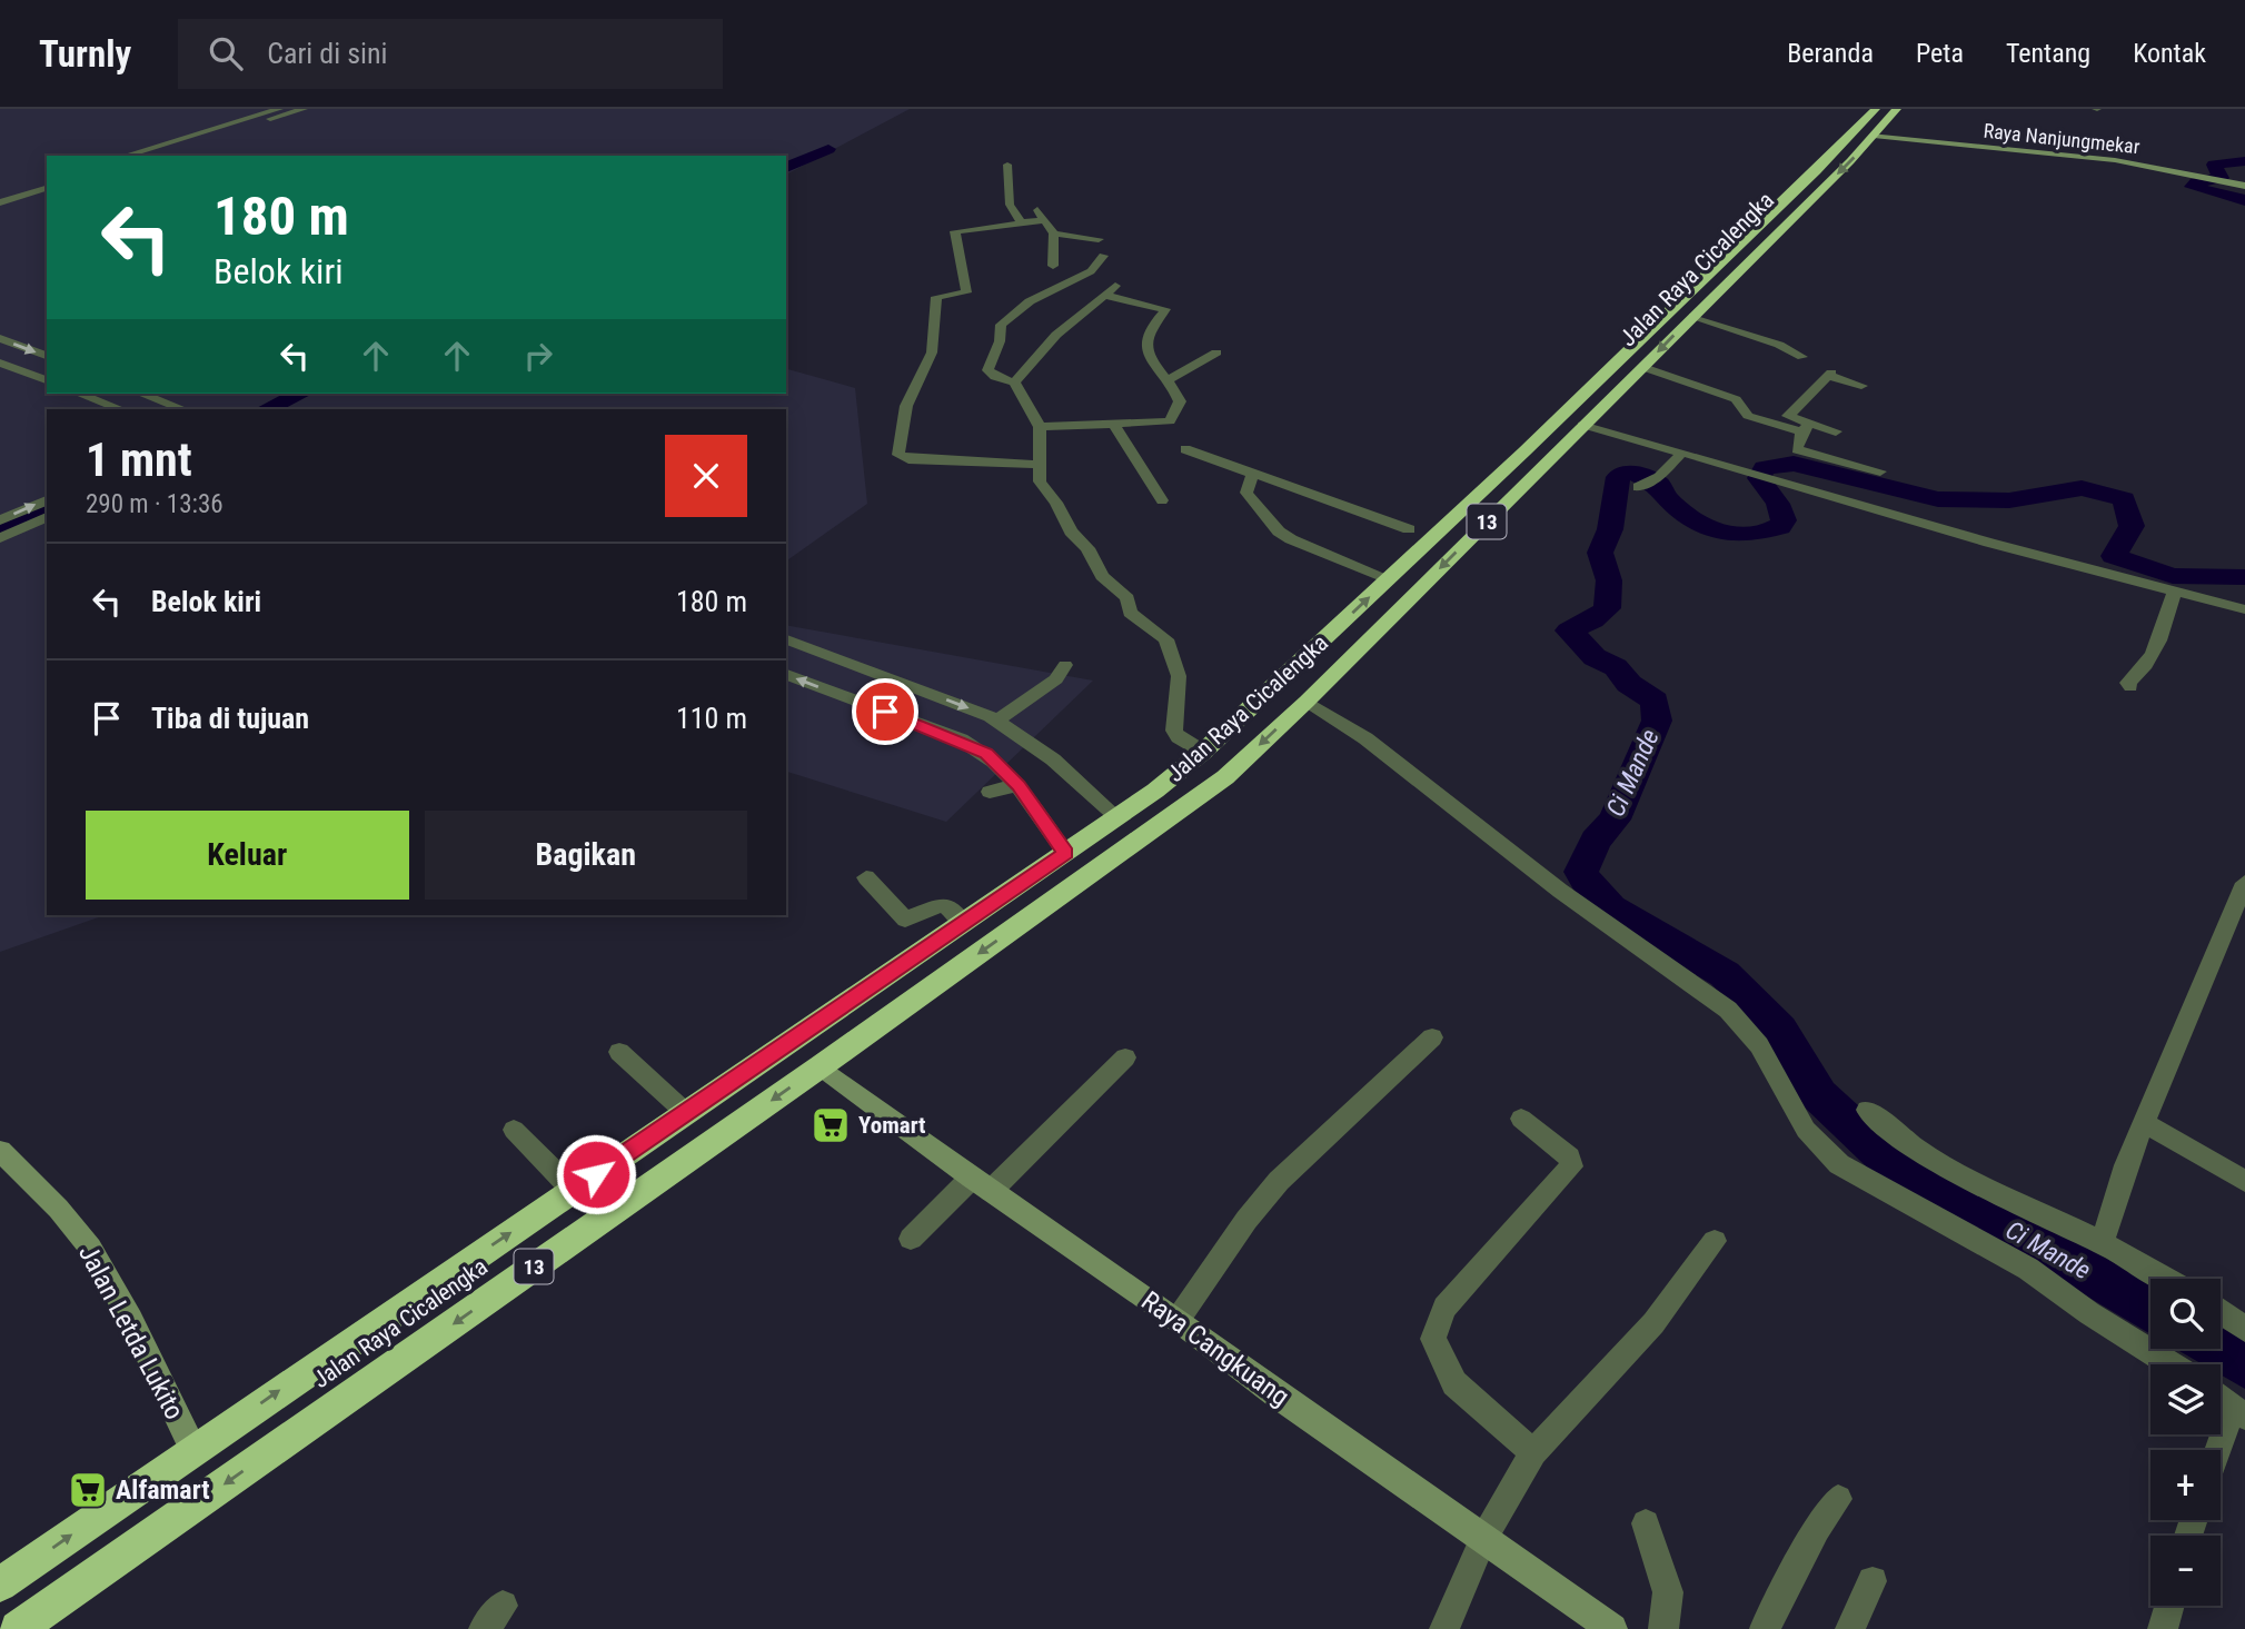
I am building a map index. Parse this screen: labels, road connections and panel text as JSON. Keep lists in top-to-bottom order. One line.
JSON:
{"streets":{"highway":["Jalan Raya Cicalengka","13"],"street":["Raya Nanjungmekar","Jalan Letda Lukito","Raya Cangkuang"]},"crossings":[["Raya Nanjungmekar","Jalan Raya Cicalengka"],["Jalan Raya Cicalengka","Jalan Letda Lukito"],["Jalan Raya Cicalengka","Raya Cangkuang"]],"water":["Ci Mande"],"places":{"supermarket":["Yomart","Alfamart"]},"page":{"header":"Turnly","search":"Cari di sini","nav":["Beranda","Peta","Tentang","Kontak"],"turn":["180 m","Belok kiri"],"heading":["1 mnt","290 m · 13:36"],"list":[{"name":"Belok kiri","value":"180 m"},{"name":"Tiba di tujuan","value":"110 m"}],"buttons":["Keluar","Bagikan"],"map_buttons":["+","−"]}}
